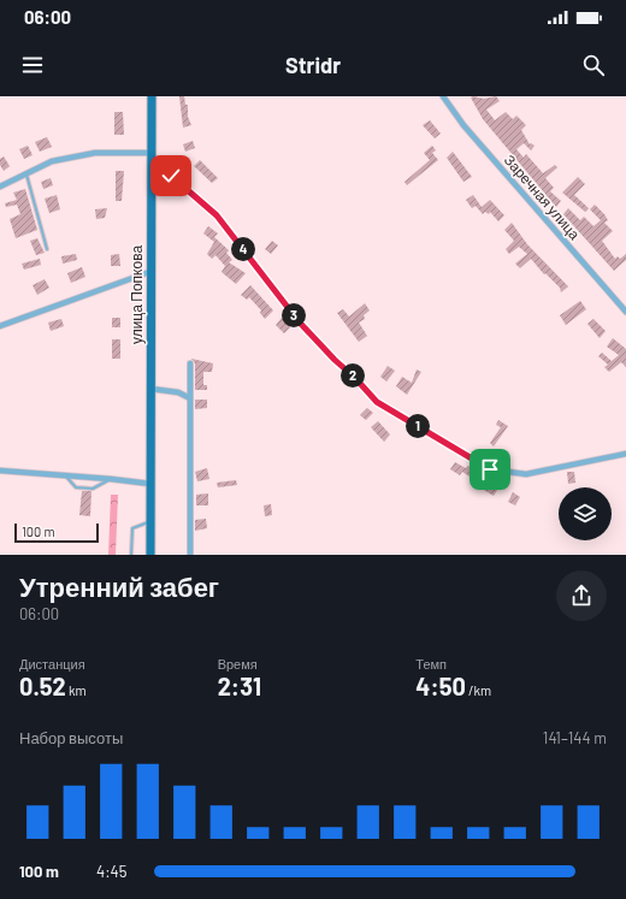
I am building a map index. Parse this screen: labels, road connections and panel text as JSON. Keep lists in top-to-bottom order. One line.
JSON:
{"streets":{"main road":["улица Попкова"],"street":["Заречная улица"]},"scale_bar":"100 m","page":{"status":"06:00","header":"Stridr","pins":["4","3","2","1"],"scale":"100 m","heading":["Утренний забег","06:00"],"stats":[["Дистанция","0.52 km"],["Время","2:31"],["Темп","4:50 /km"]],"chart":["Набор высоты","141–144 m"],"list":[{"name":"100 m","note":"4:45"}]}}
